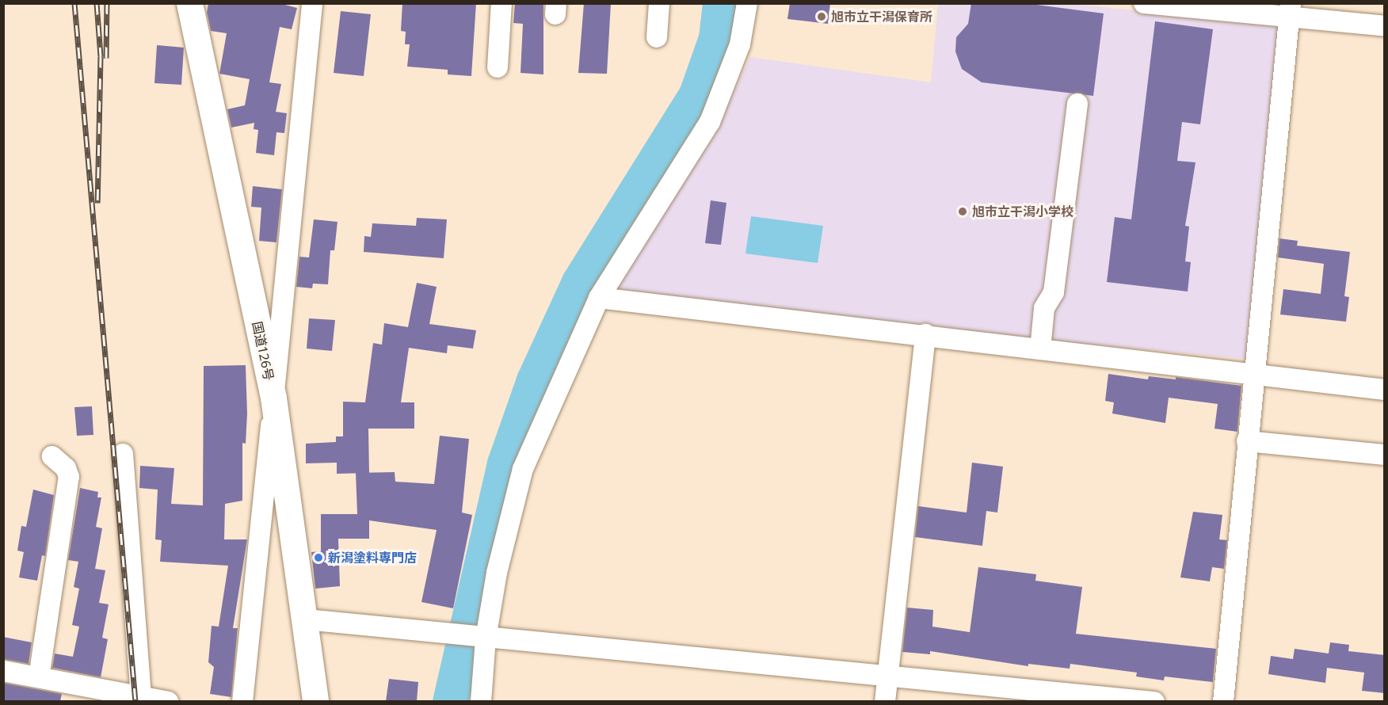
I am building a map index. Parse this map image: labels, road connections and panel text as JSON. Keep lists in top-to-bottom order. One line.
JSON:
{"streets":{"highway":["国道126号"]},"places":["旭市立干潟保育所","旭市立干潟小学校","新潟塗料専門店"]}
